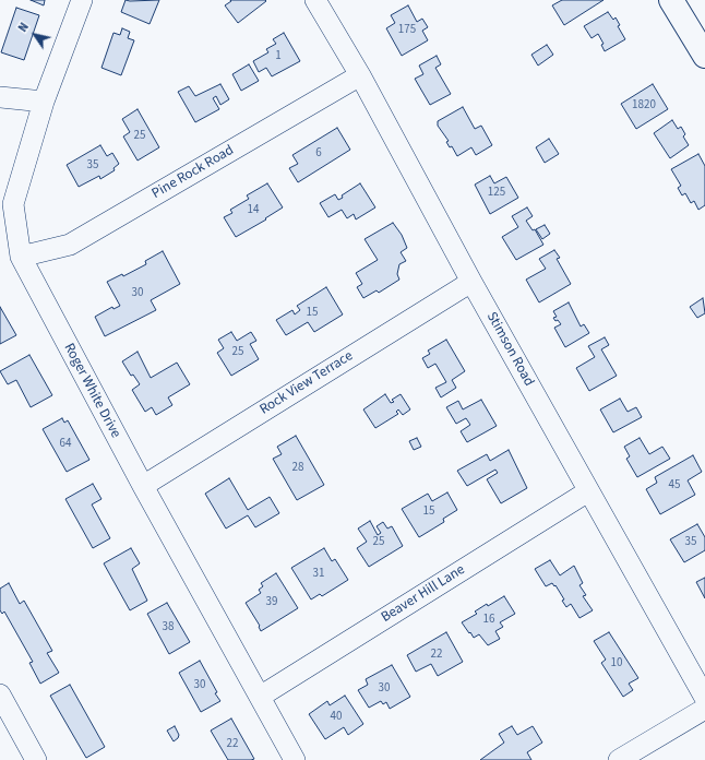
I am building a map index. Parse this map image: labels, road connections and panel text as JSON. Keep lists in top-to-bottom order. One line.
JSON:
{"streets":{"street":["Pine Rock Road","Stimson Road","Rock View Terrace","Roger White Drive","Beaver Hill Lane"]},"crossings":[["Pine Rock Road","Stimson Road"],["Pine Rock Road","Roger White Drive"],["Stimson Road","Rock View Terrace"],["Stimson Road","Beaver Hill Lane"],["Rock View Terrace","Roger White Drive"],["Roger White Drive","Beaver Hill Lane"]],"house_numbers":["175","1","1820","25","6","35","125","14","30","15","25","64","28","45","15","25","35","31","39","16","38","22","10","30","30","40","22"],"north":"top left"}
